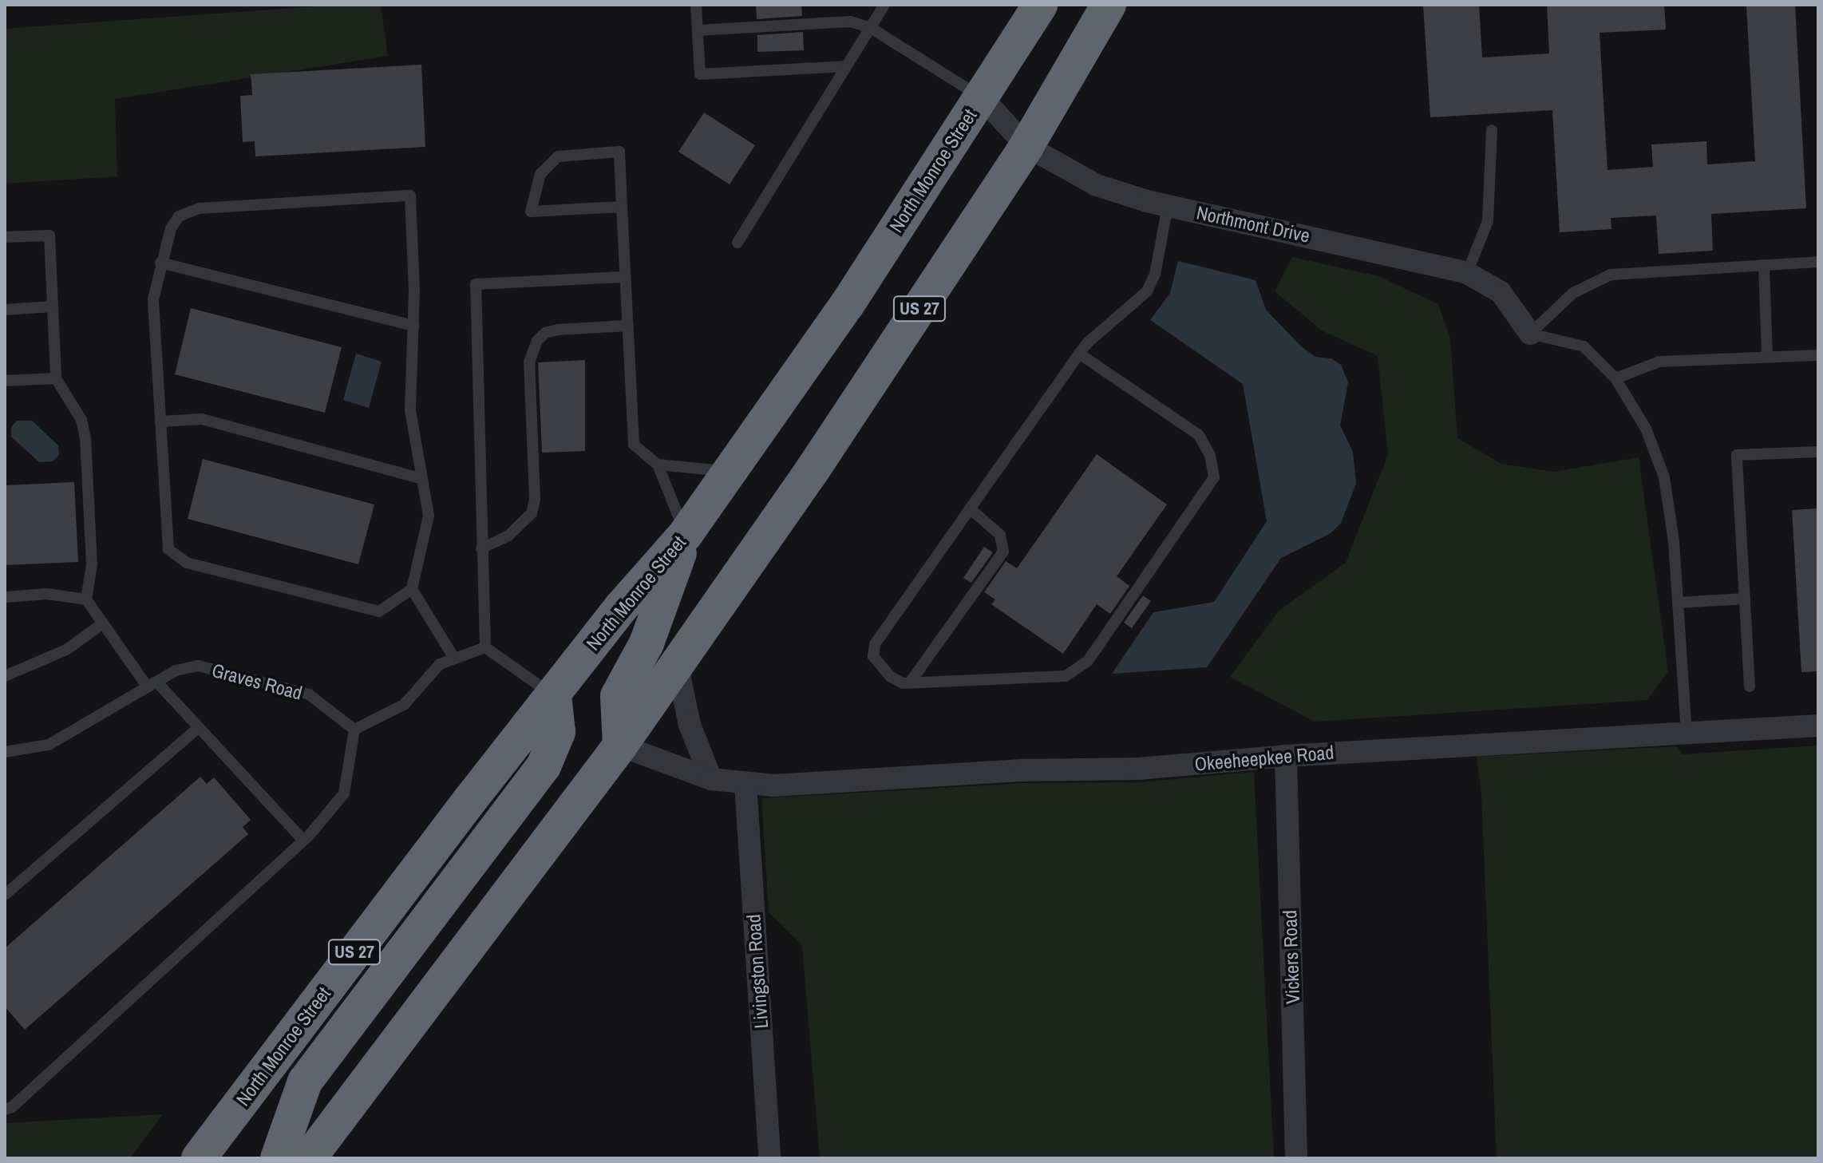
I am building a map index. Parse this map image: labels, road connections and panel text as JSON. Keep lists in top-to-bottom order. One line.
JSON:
{"streets":{"highway":["North Monroe Street","US 27"],"street":["Northmont Drive","Okeeheepkee Road","Vickers Road","Livingston Road"],"lane":["Graves Road"]},"crossings":[["North Monroe Street","Northmont Drive"],["Northmont Drive","US 27"],["US 27","Okeeheepkee Road"],["Okeeheepkee Road","Vickers Road"],["Okeeheepkee Road","Livingston Road"]]}
